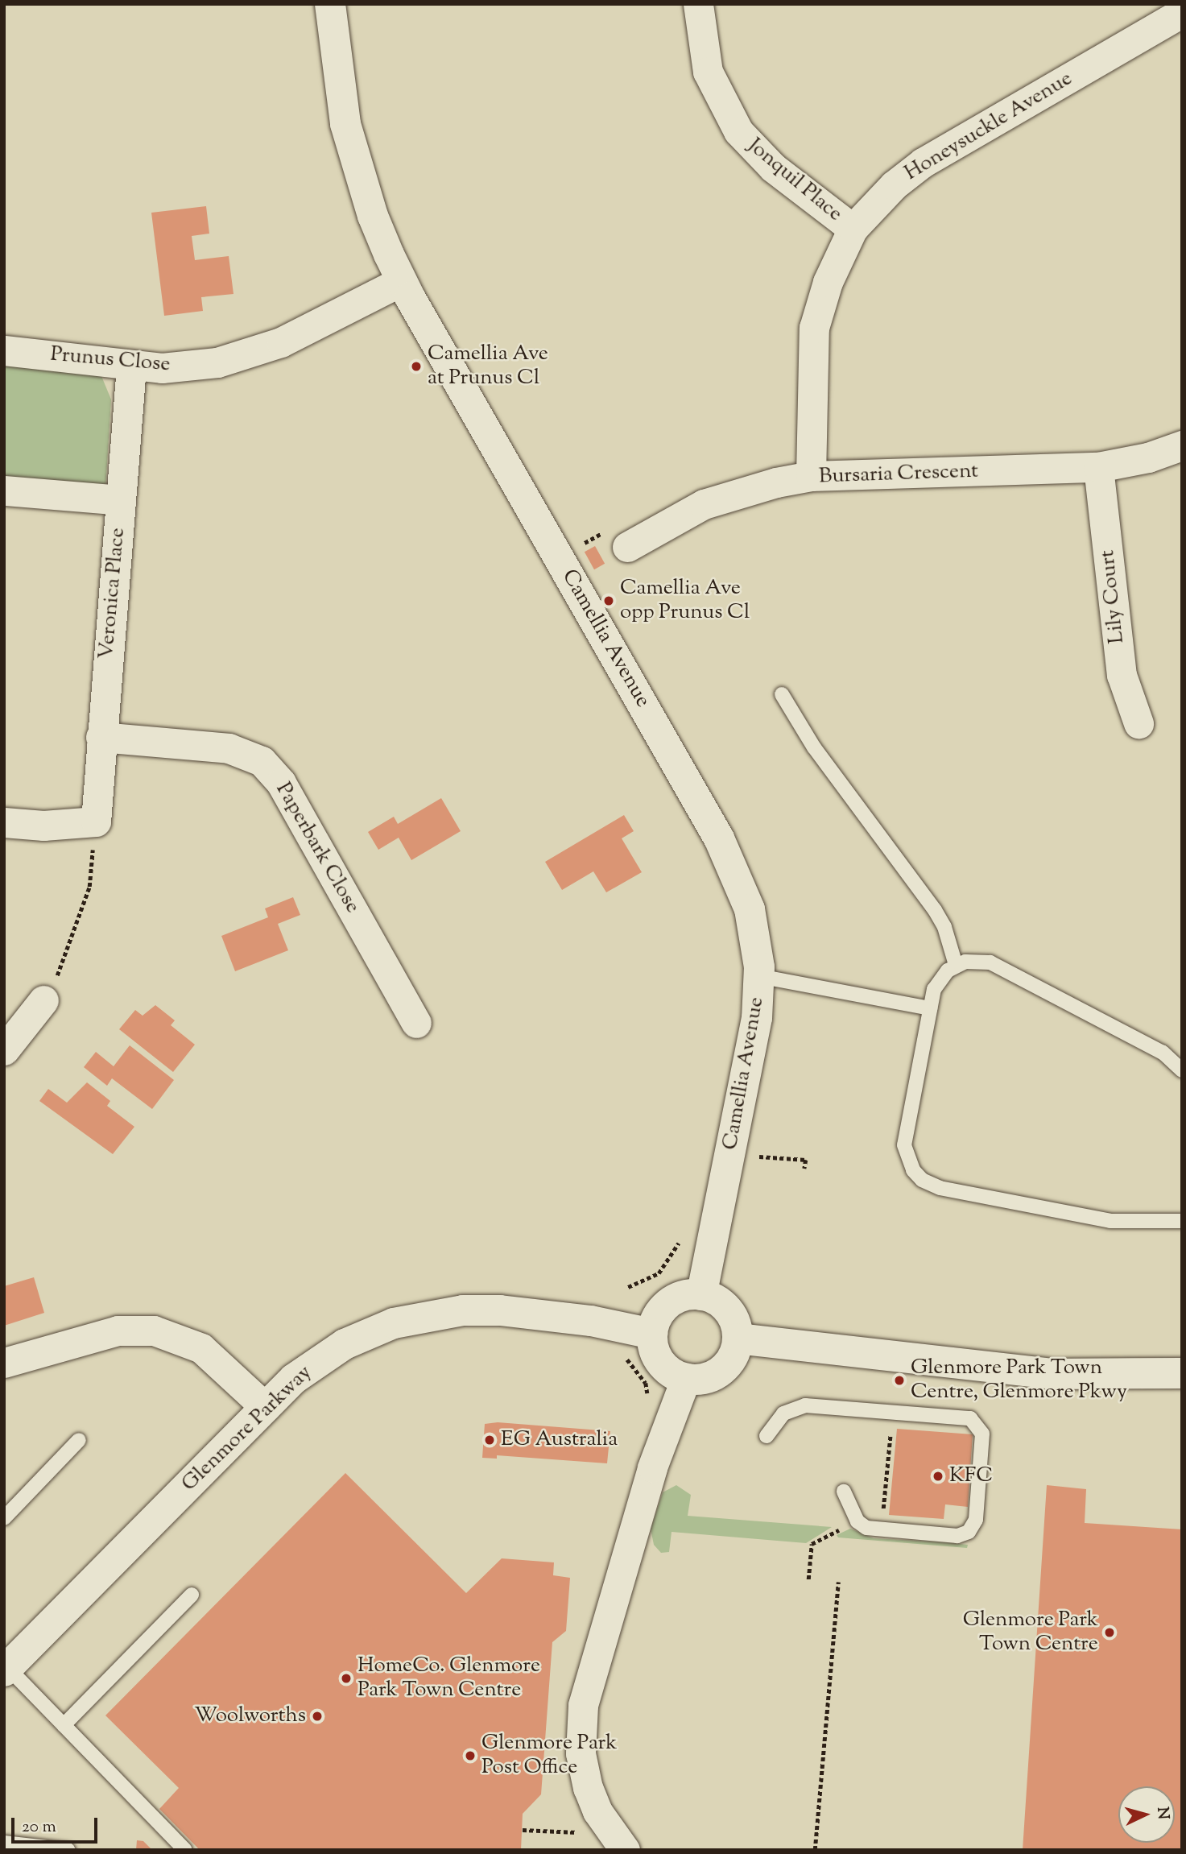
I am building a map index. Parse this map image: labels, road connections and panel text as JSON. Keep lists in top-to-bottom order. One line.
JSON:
{"streets":{"main road":["Camellia Avenue","Glenmore Parkway"],"street":["Honeysuckle Avenue","Jonquil Place","Prunus Close","Bursaria Crescent","Veronica Place","Lily Court","Paperbark Close"]},"crossings":[["Honeysuckle Avenue","Jonquil Place"],["Honeysuckle Avenue","Bursaria Crescent"],["Prunus Close","Veronica Place"],["Prunus Close","Camellia Avenue"],["Bursaria Crescent","Lily Court"],["Veronica Place","Paperbark Close"],["Camellia Avenue","Glenmore Parkway"]],"places":["Camellia Ave at Prunus Cl","Camellia Ave opp Prunus Cl","Glenmore Park Town Centre, Glenmore Pkwy","EG Australia","KFC","Glenmore Park Town Centre","HomeCo. Glenmore Park Town Centre","Woolworths","Glenmore Park Post Office"],"scale_bar":"20 m","north":"right"}
